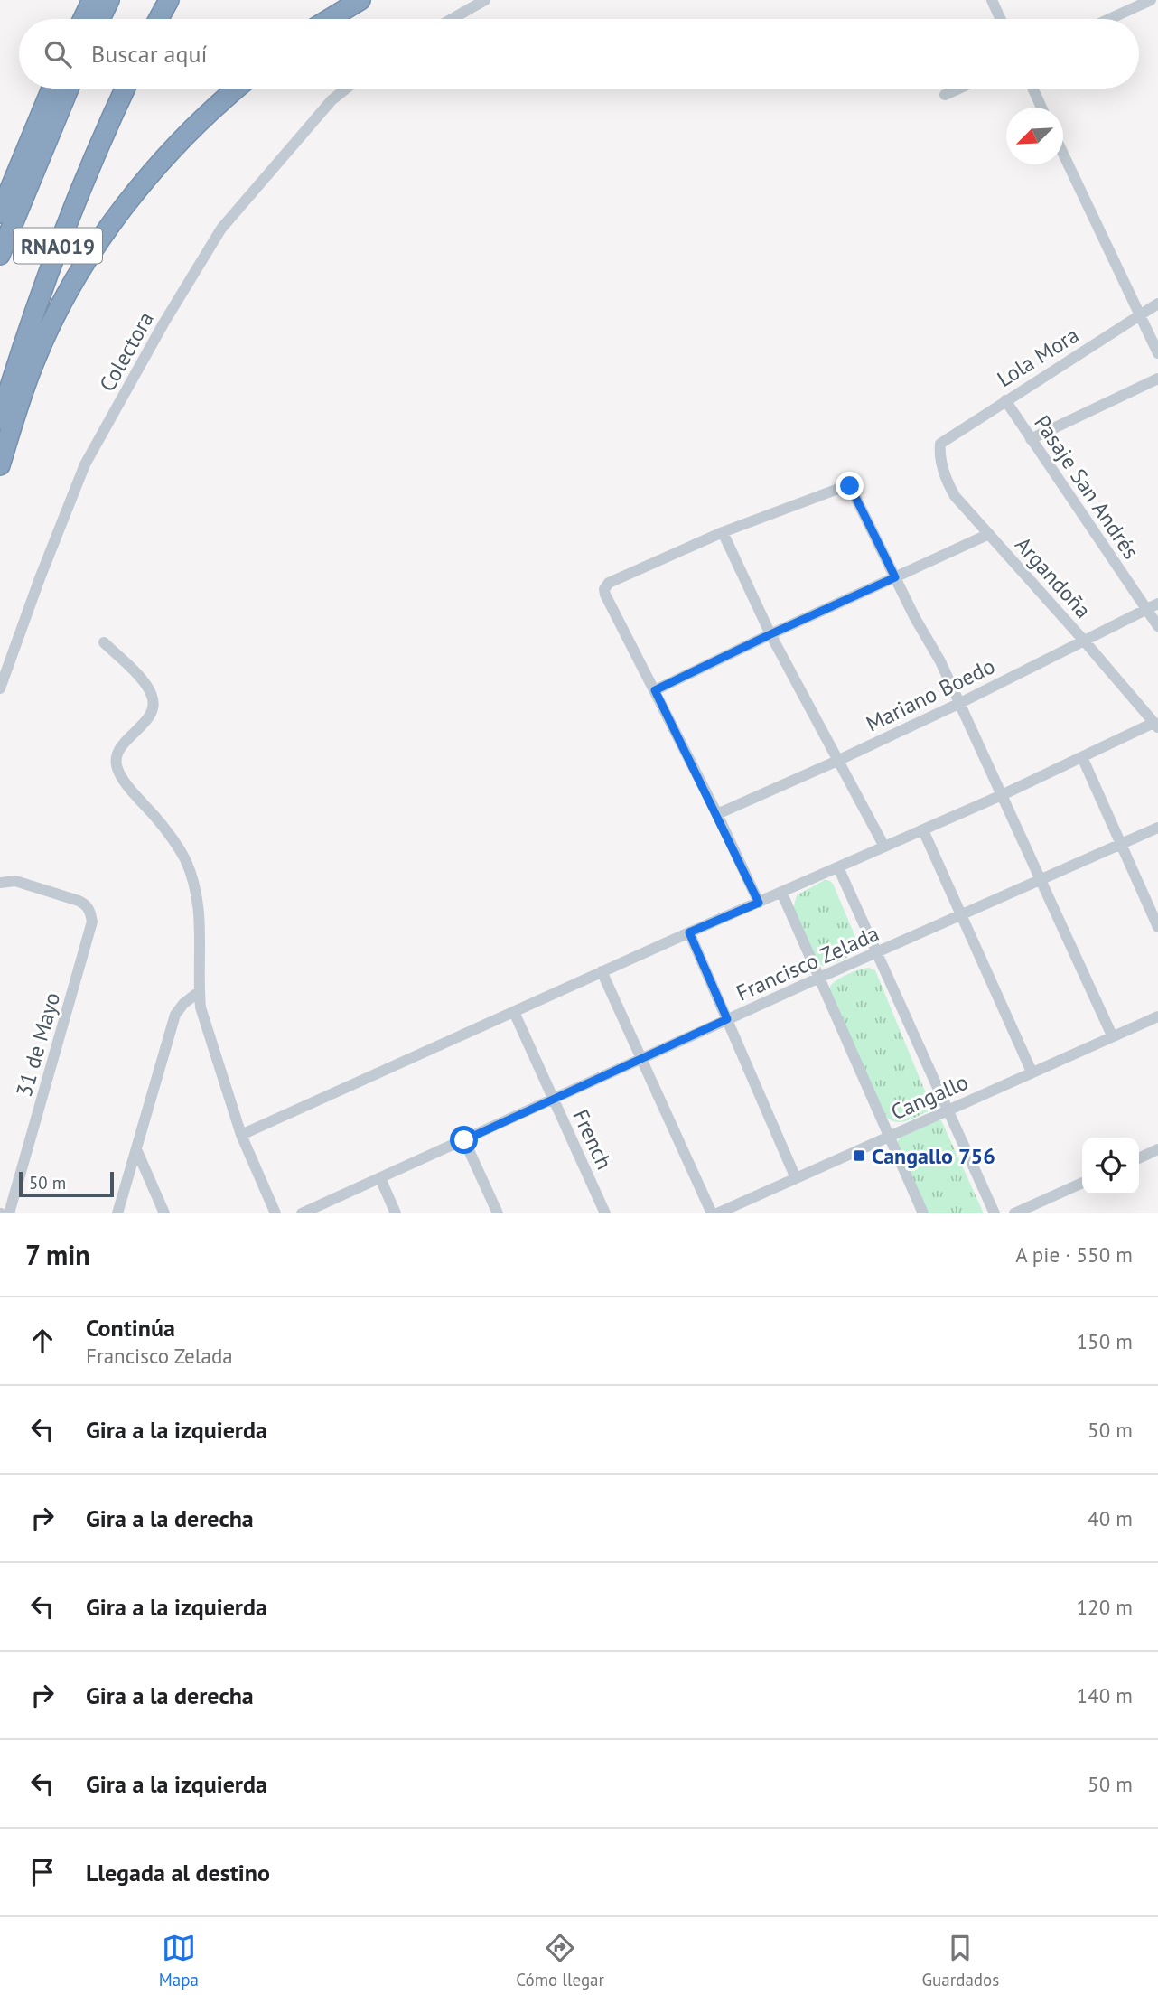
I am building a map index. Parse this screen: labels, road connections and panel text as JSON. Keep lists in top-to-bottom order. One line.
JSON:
{"streets":{"highway":["RNA019"],"street":["Colectora","Lola Mora","Pasaje San Andrés","Argandoña","Mariano Boedo","Francisco Zelada","31 de Mayo","Cangallo","French"]},"crossings":[["Lola Mora","Pasaje San Andrés"],["Lola Mora","Argandoña"],["Pasaje San Andrés","Mariano Boedo"],["Argandoña","Mariano Boedo"],["Francisco Zelada","French"]],"places":{"transit":["Cangallo 756"]},"scale_bar":"50 m","north":"bottom left","page":{"search":"Buscar aquí","scale":"50 m","heading":["7 min","A pie · 550 m"],"list":[["Continúa","Francisco Zelada","150 m"],["Gira a la izquierda","50 m"],["Gira a la derecha","40 m"],["Gira a la izquierda","120 m"],["Gira a la derecha","140 m"],["Gira a la izquierda","50 m"],"Llegada al destino"],"nav":["Mapa","Cómo llegar","Guardados"]}}
